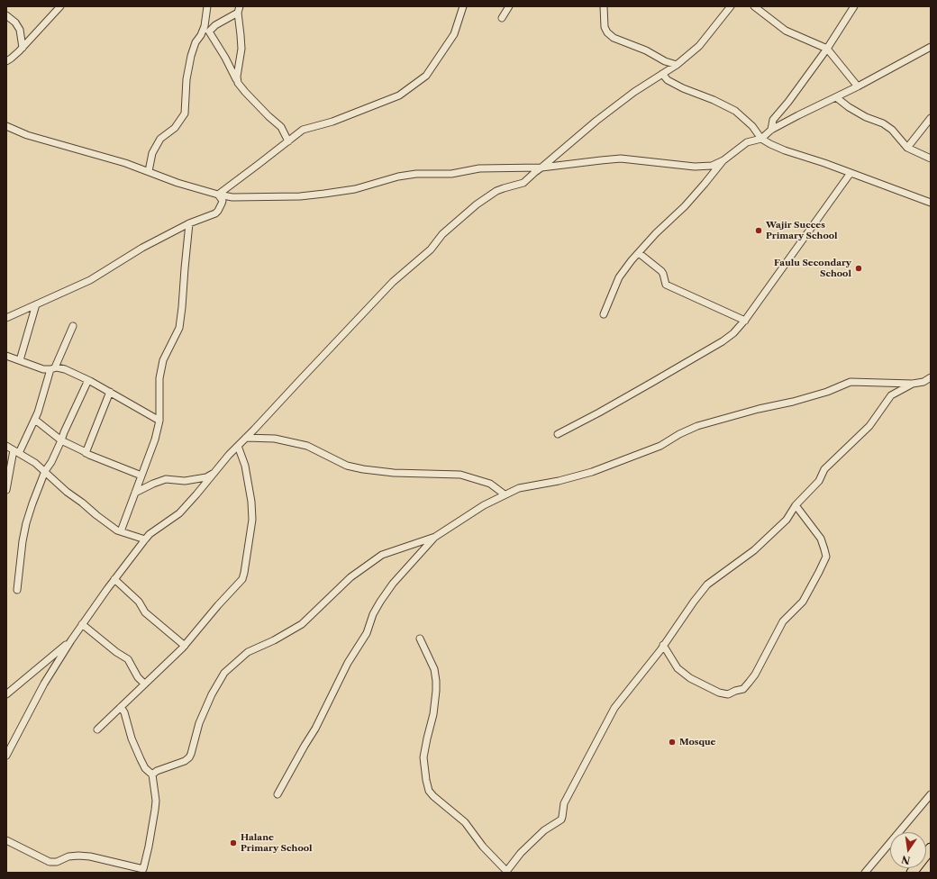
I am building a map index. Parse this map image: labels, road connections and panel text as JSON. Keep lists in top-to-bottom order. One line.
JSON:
{"places":["Wajir Succes Primary School","Faulu Secondary School","Mosque","Halane Primary School"],"north":"bottom"}
